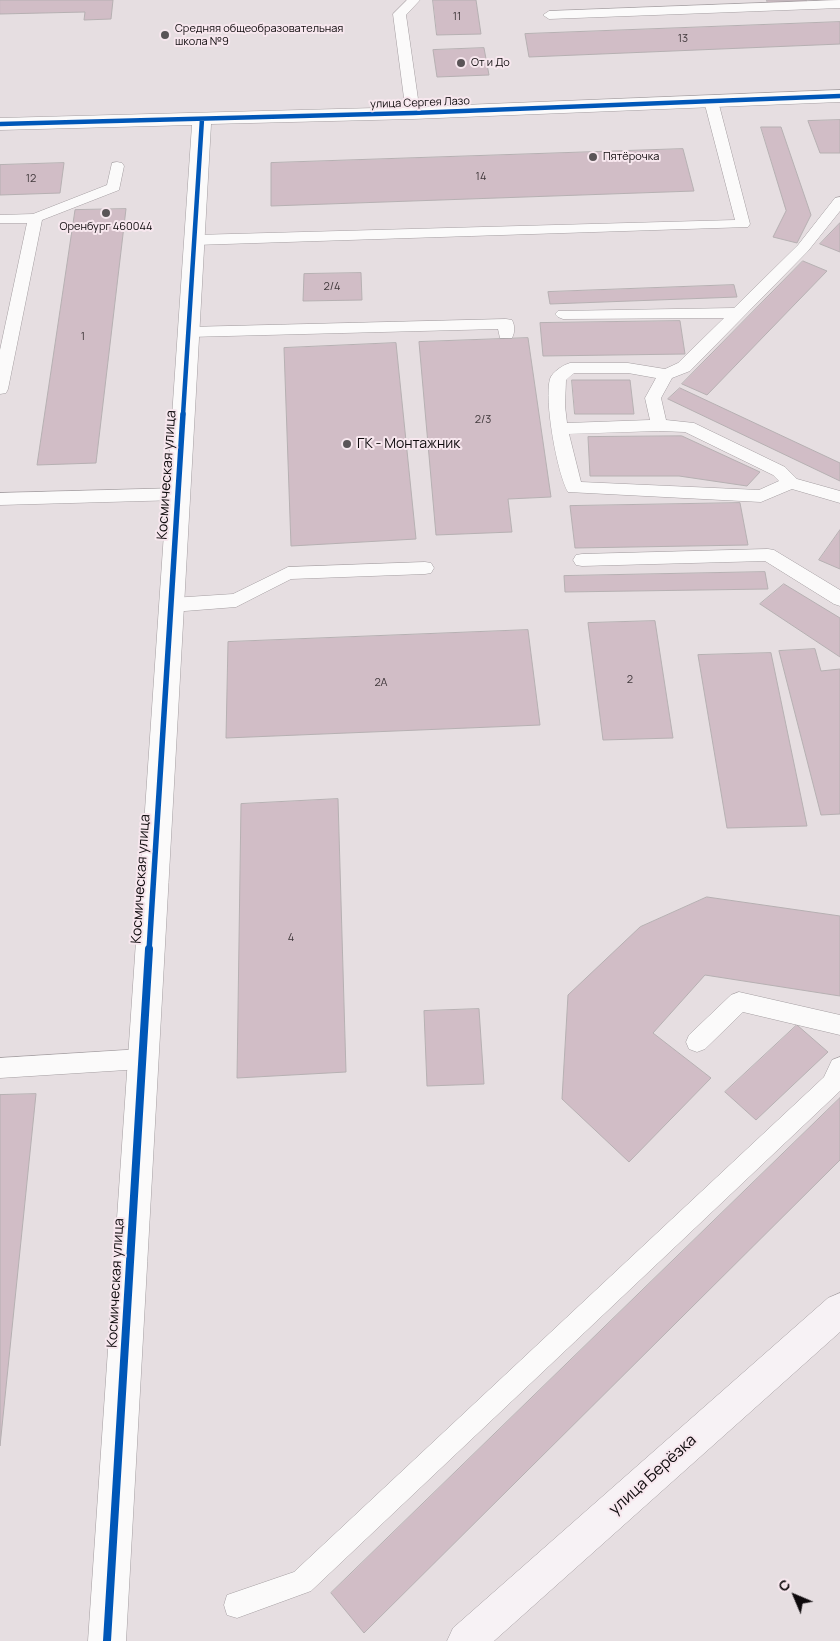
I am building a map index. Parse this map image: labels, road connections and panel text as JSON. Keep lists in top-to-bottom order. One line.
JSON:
{"streets":{"main road":["улица Берёзка"],"street":["улица Сергея Лазо","Космическая улица"]},"crossings":[["улица Сергея Лазо","Космическая улица"]],"places":["Средняя общеобразовательная школа №9","От и До","Пятёрочка","Оренбург 460044","ГК - Монтажник"],"house_numbers":["11","13","14","12","2/4","1","2/3","2","2А","4"],"north":"top left"}
